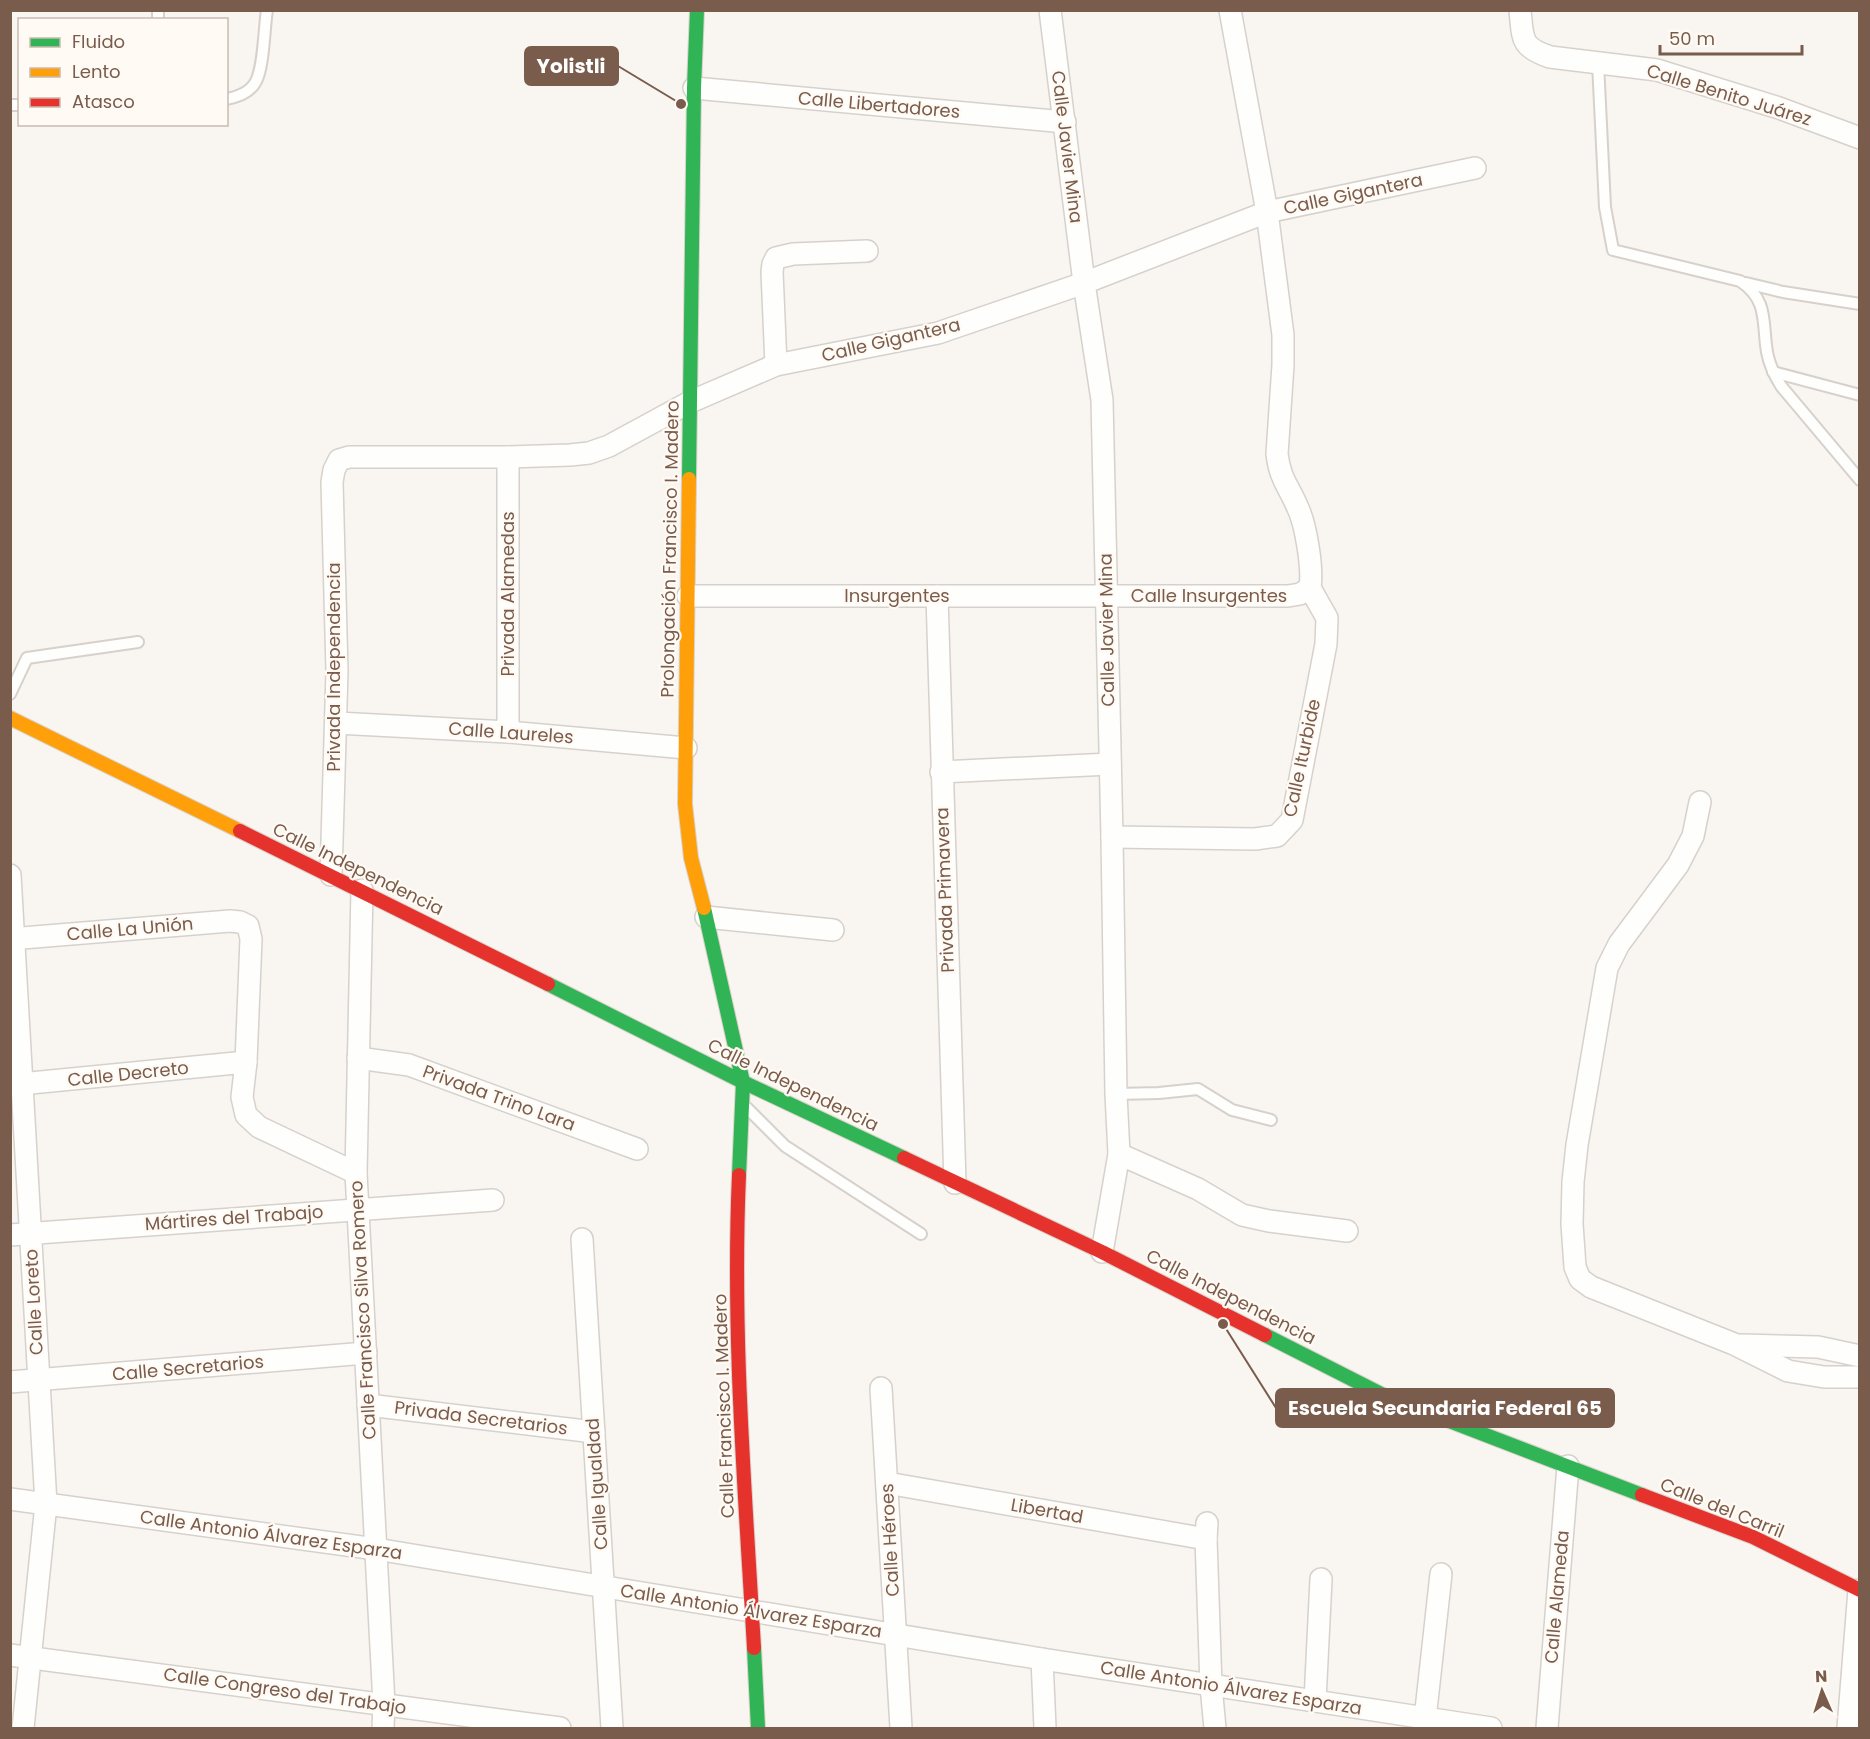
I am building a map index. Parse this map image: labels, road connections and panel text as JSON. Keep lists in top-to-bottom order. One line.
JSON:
{"streets":{"street":["Calle Benito Juárez","Calle Libertadores","Calle Javier Mina","Calle Gigantera","Prolongación Francisco I. Madero","Privada Alamedas","Insurgentes","Calle Insurgentes","Privada Independencia","Calle Laureles","Calle Iturbide","Calle Independencia","Privada Primavera","Calle La Unión","Calle Decreto","Privada Trino Lara","Mártires del Trabajo","Calle Loreto","Calle Francisco Silva Romero","Calle Secretarios","Calle Francisco I. Madero","Privada Secretarios","Calle Igualdad","Calle del Carril","Libertad","Calle Antonio Álvarez Esparza","Calle Héroes","Calle Alameda","Calle Congreso del Trabajo"]},"crossings":[["Calle Libertadores","Calle Javier Mina"],["Calle Libertadores","Prolongación Francisco I. Madero"],["Calle Javier Mina","Calle Gigantera"],["Calle Javier Mina","Insurgentes"],["Calle Javier Mina","Calle Insurgentes"],["Calle Javier Mina","Calle Iturbide"],["Calle Javier Mina","Calle Independencia"],["Calle Gigantera","Prolongación Francisco I. Madero"],["Calle Gigantera","Privada Alamedas"],["Calle Gigantera","Privada Independencia"],["Prolongación Francisco I. Madero","Insurgentes"],["Prolongación Francisco I. Madero","Calle Laureles"],["Prolongación Francisco I. Madero","Calle Independencia"],["Prolongación Francisco I. Madero","Calle Francisco I. Madero"],["Privada Alamedas","Calle Laureles"],["Insurgentes","Calle Insurgentes"],["Insurgentes","Privada Primavera"],["Calle Insurgentes","Calle Iturbide"],["Privada Independencia","Calle Laureles"],["Privada Independencia","Calle Independencia"],["Calle Independencia","Privada Primavera"],["Calle Independencia","Calle Francisco Silva Romero"],["Calle Independencia","Calle Francisco I. Madero"],["Calle Independencia","Calle del Carril"],["Calle Independencia","Calle Alameda"],["Calle La Unión","Calle Decreto"],["Calle La Unión","Calle Loreto"],["Calle Decreto","Calle Loreto"],["Privada Trino Lara","Calle Francisco Silva Romero"],["Mártires del Trabajo","Calle Loreto"],["Mártires del Trabajo","Calle Francisco Silva Romero"],["Calle Loreto","Calle Secretarios"],["Calle Loreto","Calle Antonio Álvarez Esparza"],["Calle Loreto","Calle Congreso del Trabajo"],["Calle Francisco Silva Romero","Calle Secretarios"],["Calle Francisco Silva Romero","Privada Secretarios"],["Calle Francisco Silva Romero","Calle Antonio Álvarez Esparza"],["Calle Francisco Silva Romero","Calle Congreso del Trabajo"],["Calle Francisco I. Madero","Calle Antonio Álvarez Esparza"],["Privada Secretarios","Calle Igualdad"],["Calle Igualdad","Calle Antonio Álvarez Esparza"],["Calle del Carril","Calle Alameda"],["Libertad","Calle Antonio Álvarez Esparza"],["Libertad","Calle Héroes"],["Calle Antonio Álvarez Esparza","Calle Héroes"]],"places":["Yolistli","Escuela Secundaria Federal 65"],"legend":["Fluido","Lento","Atasco"],"scale_bar":"50 m","north":"top"}
